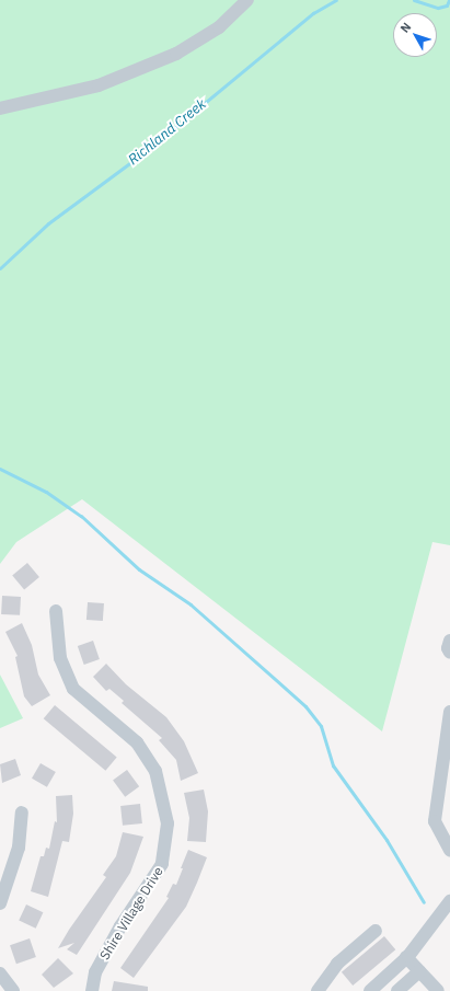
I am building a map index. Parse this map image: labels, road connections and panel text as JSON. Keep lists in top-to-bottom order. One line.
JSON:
{"streets":{"street":["Shire Village Drive"]},"water":["Richland Creek"],"north":"top left"}
